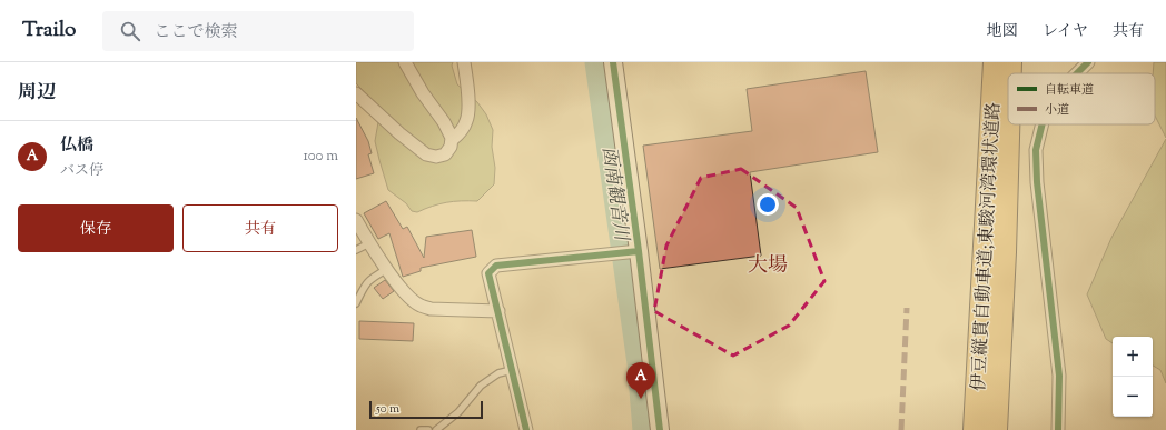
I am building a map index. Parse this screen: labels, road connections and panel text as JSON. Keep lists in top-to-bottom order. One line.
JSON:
{"streets":{"highway":["伊豆縦貫自動車道;東駿河湾環状道路"]},"districts":["大場"],"water":["函南観音川"],"legend":["自転車道","小道"],"scale_bar":"50 m","page":{"header":"Trailo","search":"ここで検索","nav":["地図","レイヤ","共有"],"heading":"周辺","list":[{"mark":"A","name":"仏橋","note":"バス停","value":"100 m"}],"buttons":["保存","共有"],"map_buttons":["+","−"],"pins":"A","scale":"50 m"}}
